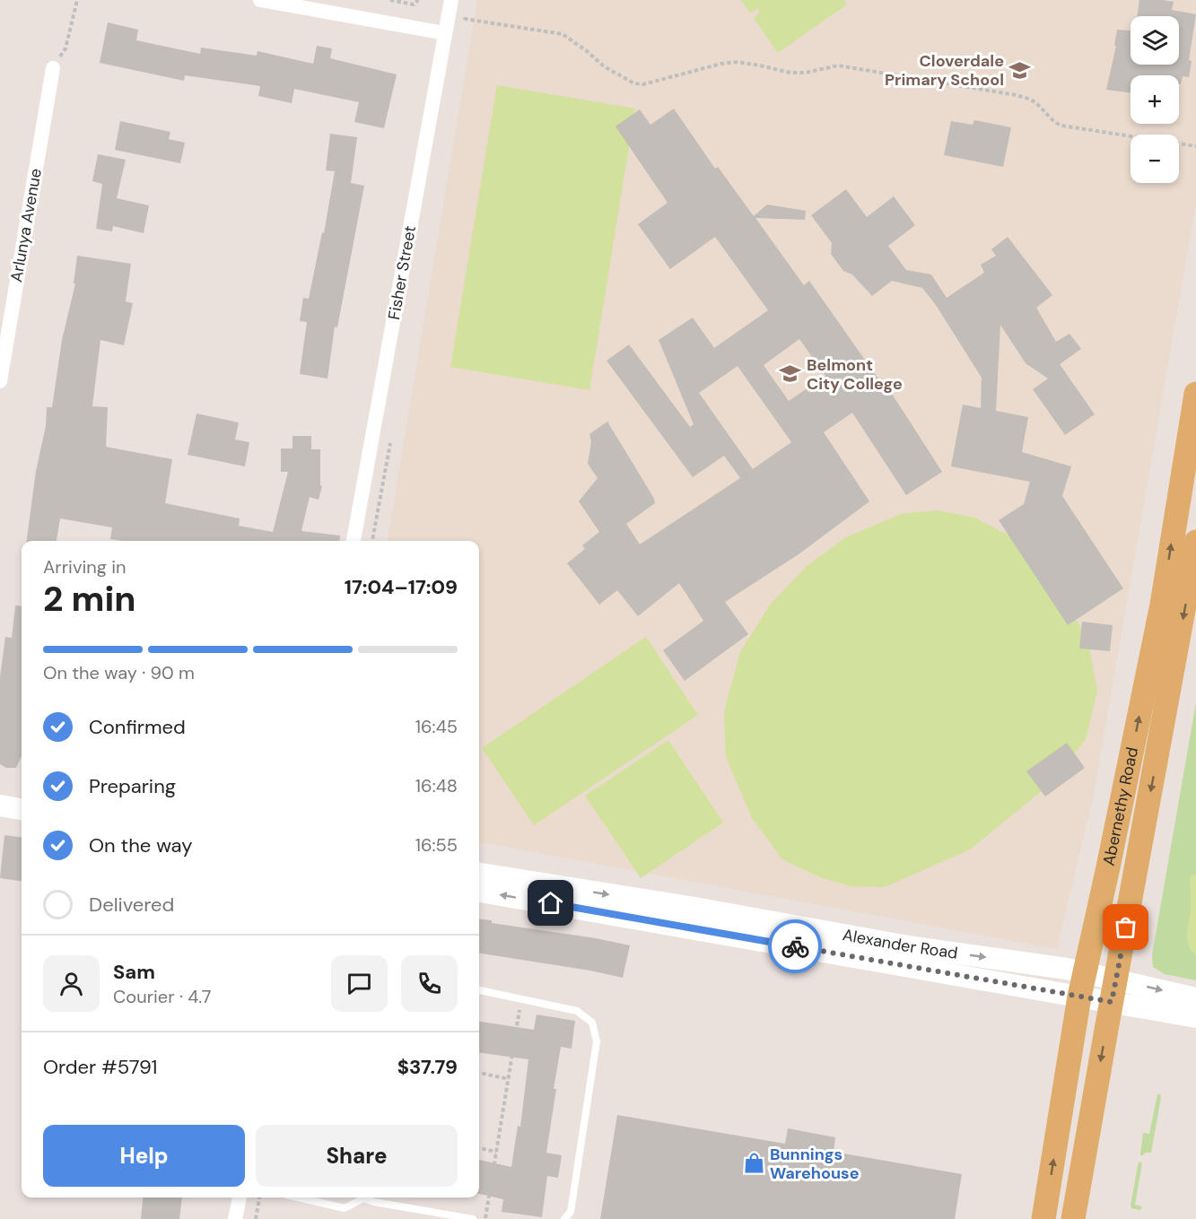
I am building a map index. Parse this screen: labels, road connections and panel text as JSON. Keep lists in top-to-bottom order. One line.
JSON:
{"streets":{"main road":["Abernethy Road","Alexander Road"],"street":["Arlunya Avenue","Fisher Street"]},"crossings":[["Abernethy Road","Alexander Road"]],"places":{"school or university":["Cloverdale Primary School","Belmont City College"],"shop":["Bunnings Warehouse"]},"page":{"map_buttons":["+","−"],"heading":["2 min","Arriving in","17:04–17:09"],"panel":["Sam","Courier · 4.7","Order #5791","$37.79"],"bar":"On the way · 90 m","list":[["Confirmed","16:45"],["Preparing","16:48"],["On the way","16:55"],"Delivered"],"buttons":["Help","Share"]}}
